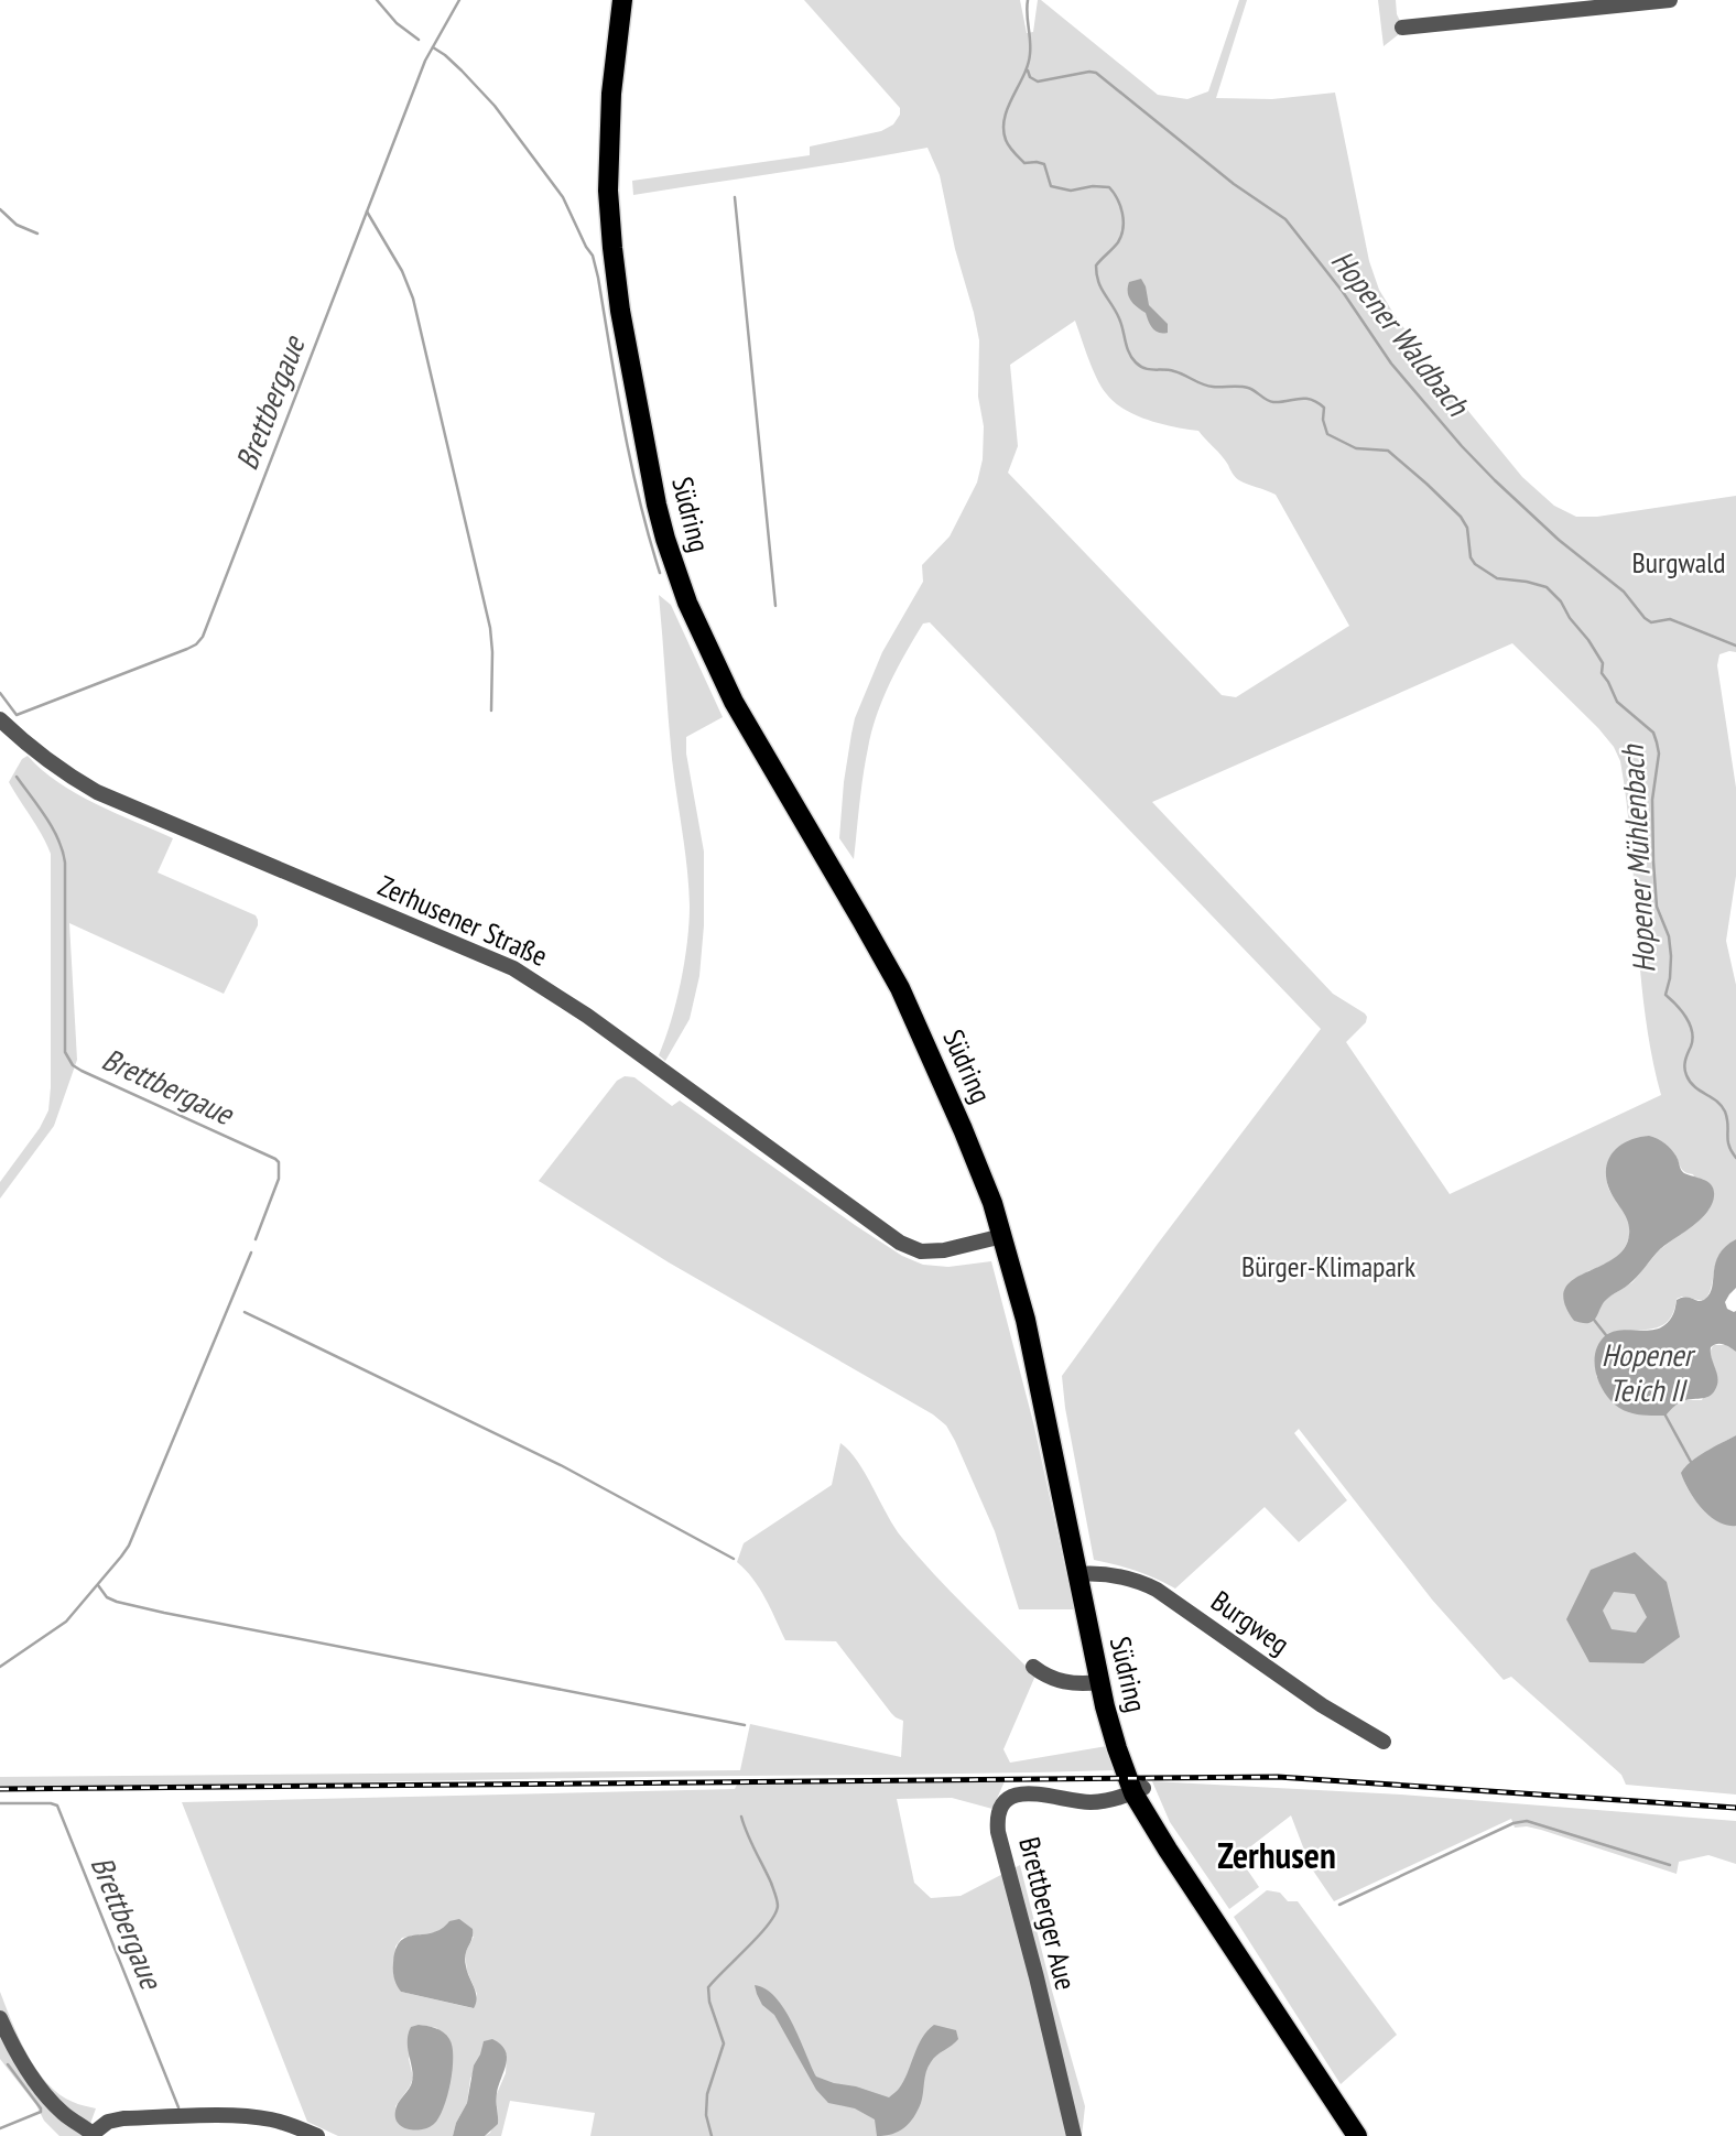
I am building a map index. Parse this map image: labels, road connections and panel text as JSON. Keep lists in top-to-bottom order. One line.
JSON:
{"streets":{"main road":["Südring"],"street":["Zerhusener Straße","Burgweg","Brettberger Aue"]},"crossings":[["Südring","Zerhusener Straße"],["Südring","Burgweg"],["Südring","Brettberger Aue"]],"districts":["Zerhusen"],"water":["Hopener Waldbach","Brettbergaue","Hopener Mühlenbach","Hopener Teich II"],"parks":["Burgwald","Bürger-Klimapark"]}
